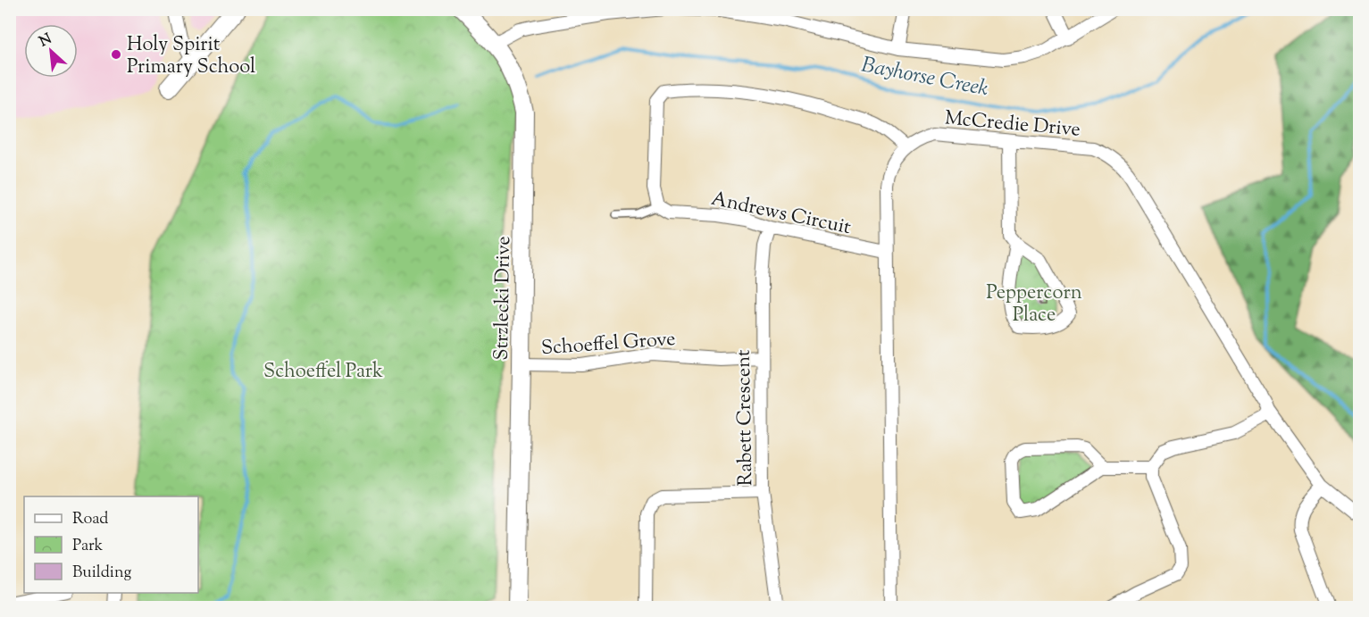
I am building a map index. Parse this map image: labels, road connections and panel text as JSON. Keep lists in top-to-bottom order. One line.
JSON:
{"streets":{"street":["McCredie Drive","Andrews Circuit","Strzlecki Drive","Schoeffel Grove","Rabett Crescent"]},"crossings":[["McCredie Drive","Andrews Circuit"],["Andrews Circuit","Rabett Crescent"],["Strzlecki Drive","Schoeffel Grove"],["Schoeffel Grove","Rabett Crescent"]],"water":["Bayhorse Creek"],"parks":["Peppercorn Place","Schoeffel Park"],"places":["Holy Spirit Primary School"],"legend":["Road","Park","Building"],"north":"top left"}
